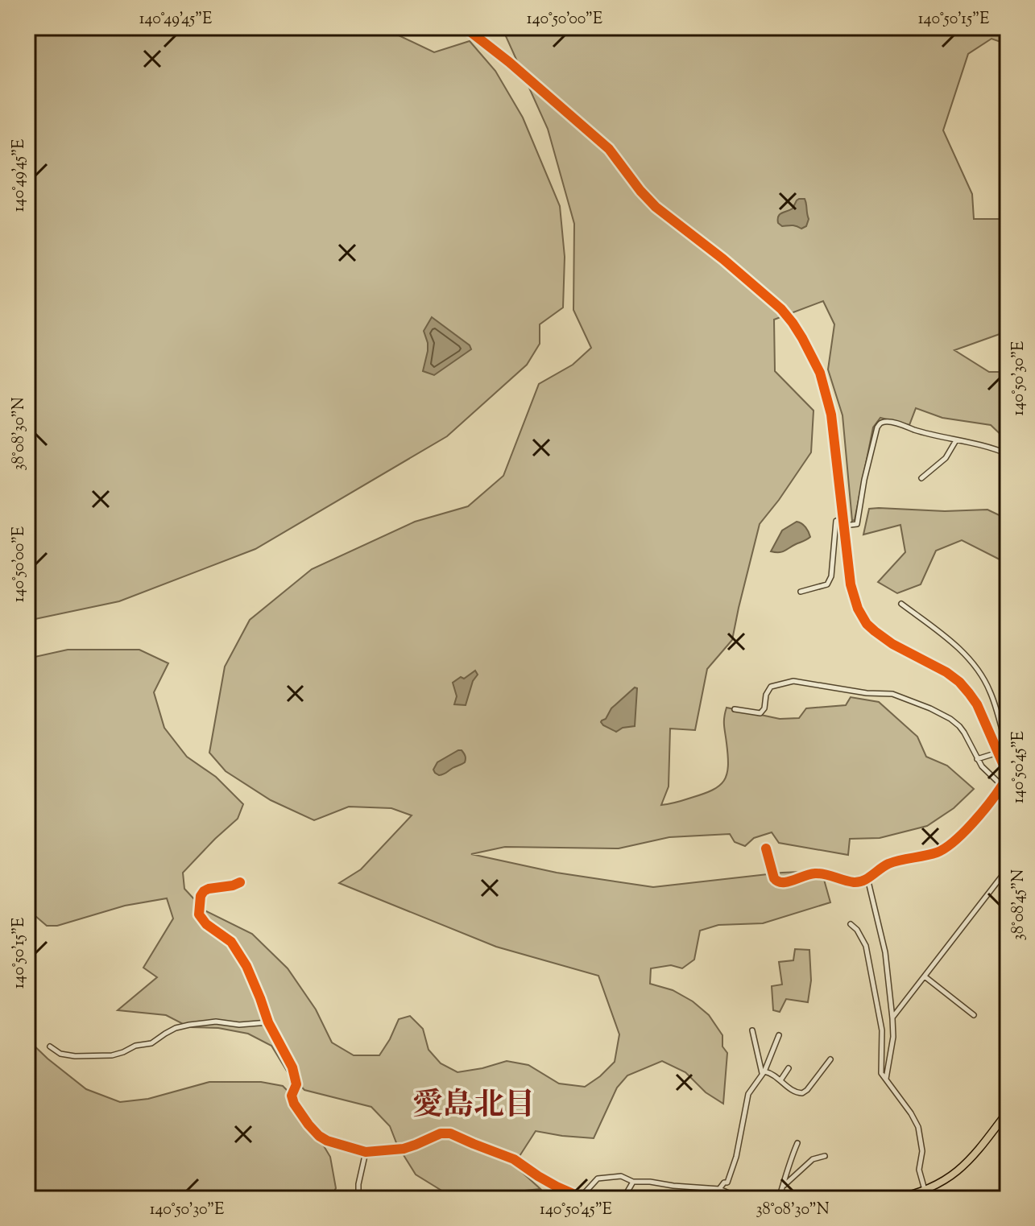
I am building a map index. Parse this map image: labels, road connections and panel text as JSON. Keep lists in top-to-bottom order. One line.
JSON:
{"districts":["愛島北目"],"coordinates":["140°49'45\"E","140°50'00\"E","140°50'15\"E","140°50'30\"E","38°08'30\"N","140°50'45\"E","38°08'45\"N"]}
